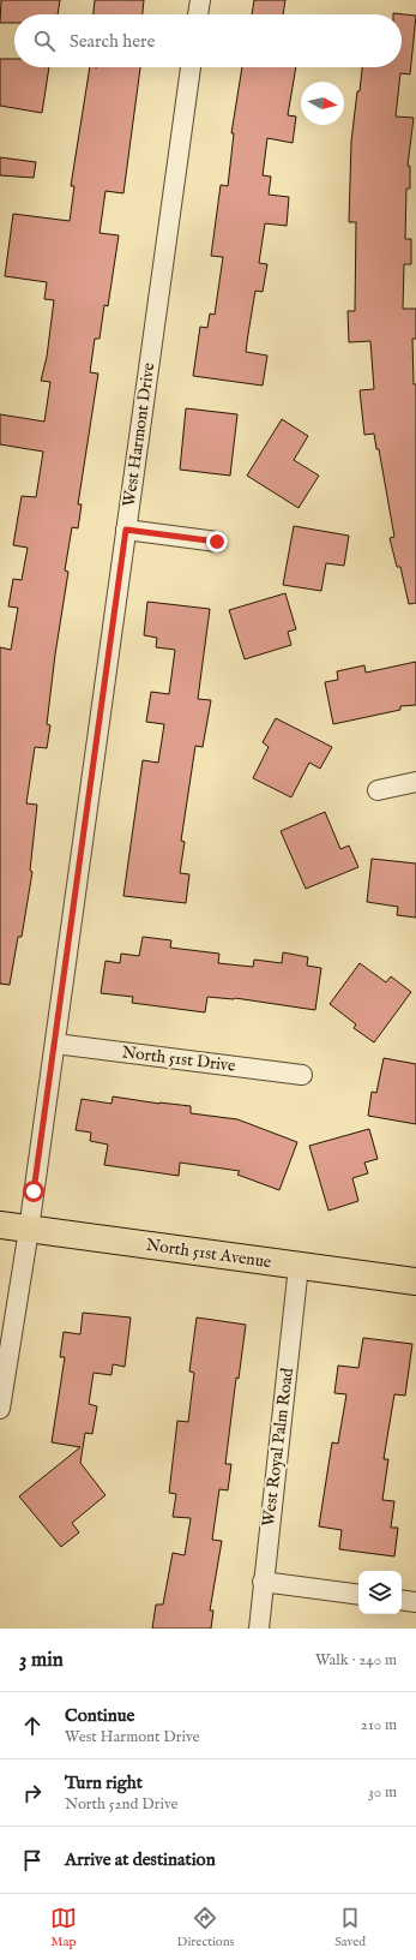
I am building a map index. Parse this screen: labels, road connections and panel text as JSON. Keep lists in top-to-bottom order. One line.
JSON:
{"streets":{"main road":["North 51st Avenue"],"street":["West Harmont Drive","North 51st Drive","West Royal Palm Road"]},"crossings":[["West Harmont Drive","North 51st Drive"],["West Harmont Drive","North 51st Avenue"],["North 51st Avenue","West Royal Palm Road"]],"north":"right","page":{"search":"Search here","heading":["3 min","Walk · 240 m"],"list":[["Continue","West Harmont Drive","210 m"],["Turn right","North 52nd Drive","30 m"],"Arrive at destination"],"nav":["Map","Directions","Saved"]}}
